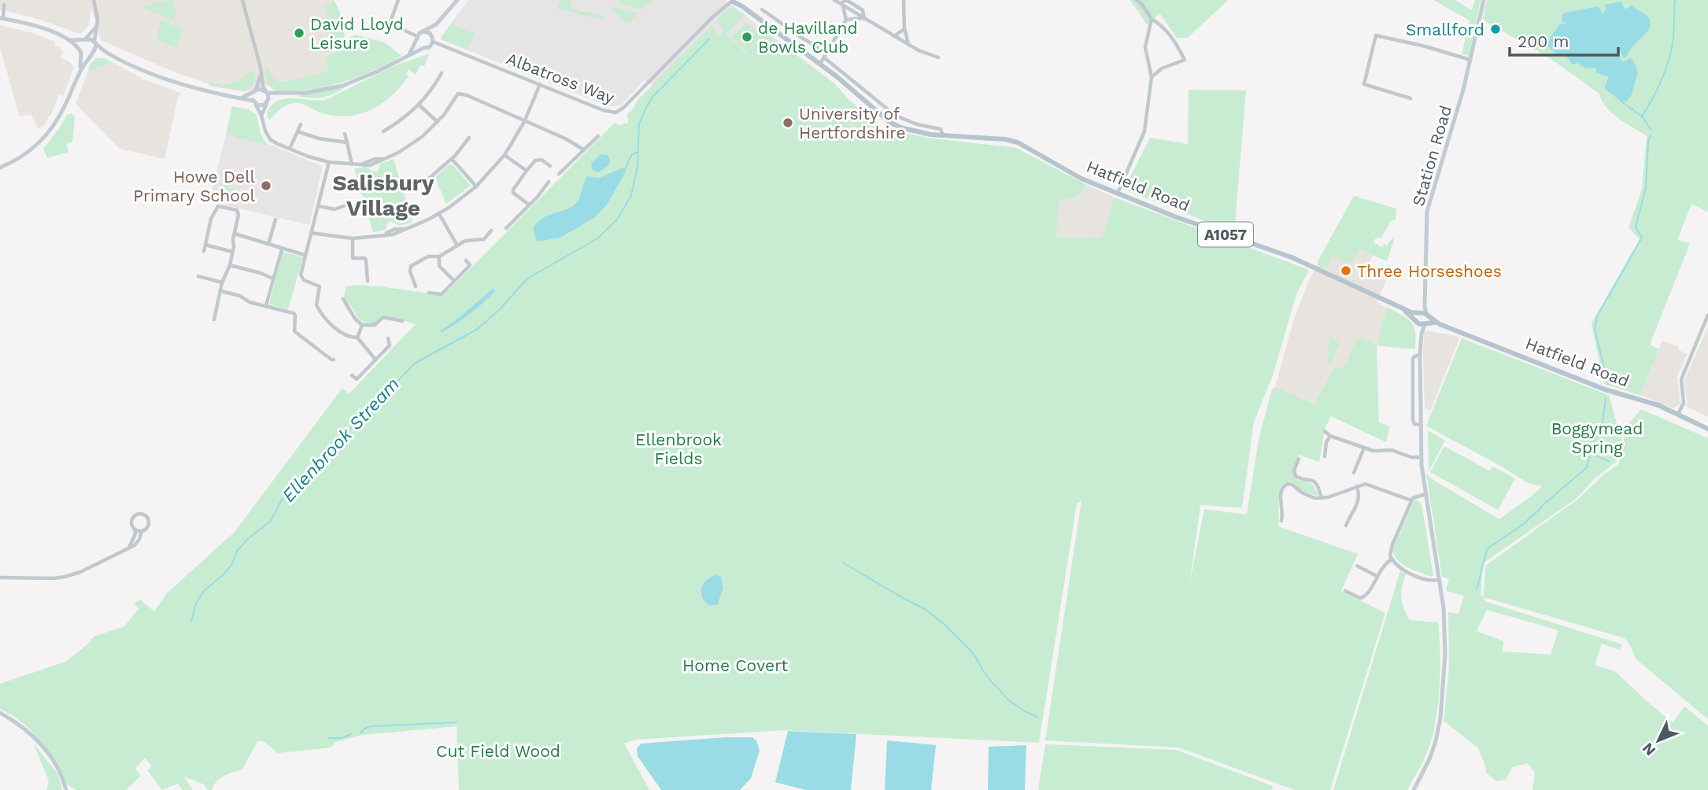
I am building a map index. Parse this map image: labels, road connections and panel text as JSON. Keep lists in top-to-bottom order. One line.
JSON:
{"streets":{"main road":["Hatfield Road","A1057"],"street":["Albatross Way","Station Road"]},"crossings":[["Albatross Way","A1057"],["Station Road","Hatfield Road"],["Hatfield Road","A1057"]],"districts":["Salisbury Village"],"water":["Ellenbrook Stream"],"parks":["Boggymead Spring","Ellenbrook Fields","Home Covert","Cut Field Wood"],"places":["Smallford","David Lloyd Leisure","de Havilland Bowls Club","University of Hertfordshire","Howe Dell Primary School","Three Horseshoes"],"scale_bar":"200 m","north":"bottom left"}
